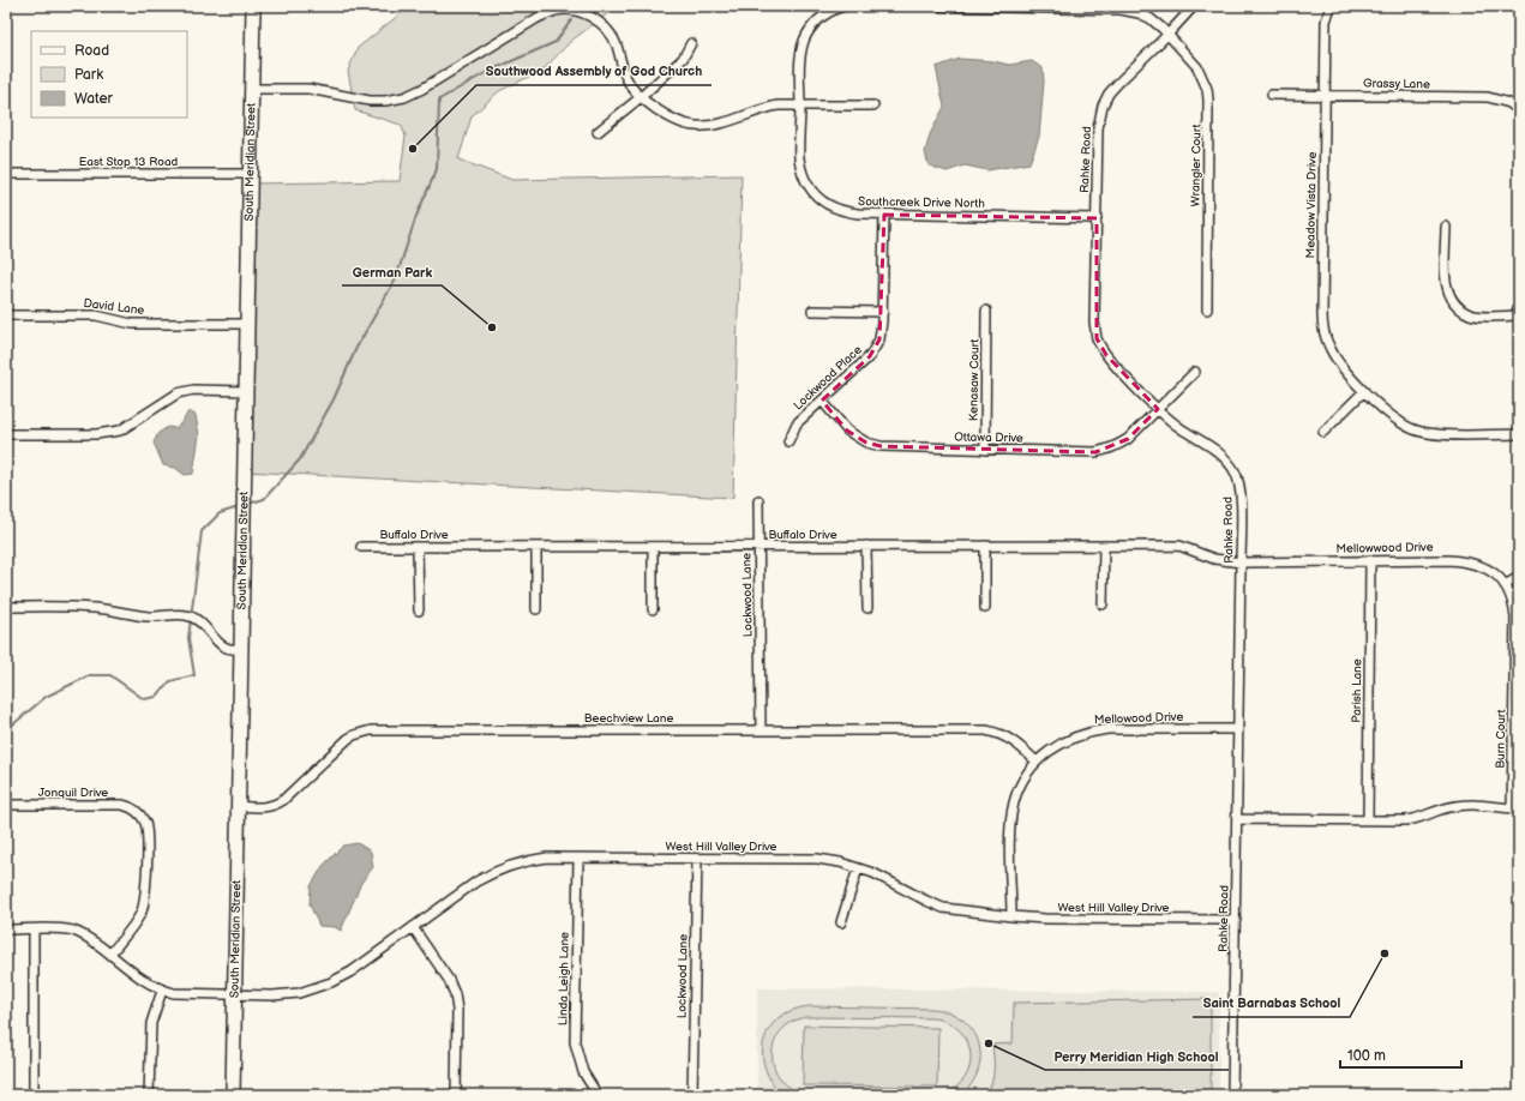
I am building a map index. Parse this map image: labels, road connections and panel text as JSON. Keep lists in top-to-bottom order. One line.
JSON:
{"streets":{"main road":["South Meridian Street"],"street":["Grassy Lane","Rahke Road","East Stop 13 Road","Wrangler Court","Southcreek Drive North","Meadow Vista Drive","David Lane","Lockwood Place","Kenasaw Court","Ottawa Drive","Buffalo Drive","Mellowwood Drive","Lockwood Lane","Parish Lane","Beechview Lane","Mellowood Drive","Burn Court","Jonquil Drive","West Hill Valley Drive","Linda Leigh Lane"]},"crossings":[["Grassy Lane","Meadow Vista Drive"],["Rahke Road","Wrangler Court"],["Rahke Road","Southcreek Drive North"],["Rahke Road","Ottawa Drive"],["Rahke Road","Buffalo Drive"],["Rahke Road","Mellowwood Drive"],["Rahke Road","Mellowood Drive"],["Rahke Road","West Hill Valley Drive"],["East Stop 13 Road","South Meridian Street"],["South Meridian Street","David Lane"],["South Meridian Street","Beechview Lane"],["South Meridian Street","West Hill Valley Drive"],["Southcreek Drive North","Lockwood Place"],["Lockwood Place","Ottawa Drive"],["Kenasaw Court","Ottawa Drive"],["Buffalo Drive","Mellowwood Drive"],["Buffalo Drive","Lockwood Lane"],["Mellowwood Drive","Parish Lane"],["Mellowwood Drive","Burn Court"],["Lockwood Lane","Beechview Lane"],["Lockwood Lane","West Hill Valley Drive"],["Beechview Lane","Mellowood Drive"],["Mellowood Drive","West Hill Valley Drive"],["West Hill Valley Drive","Linda Leigh Lane"]],"places":["Southwood Assembly of God Church","German Park","Saint Barnabas School","Perry Meridian High School"],"legend":["Road","Park","Water"],"scale_bar":"100 m"}
